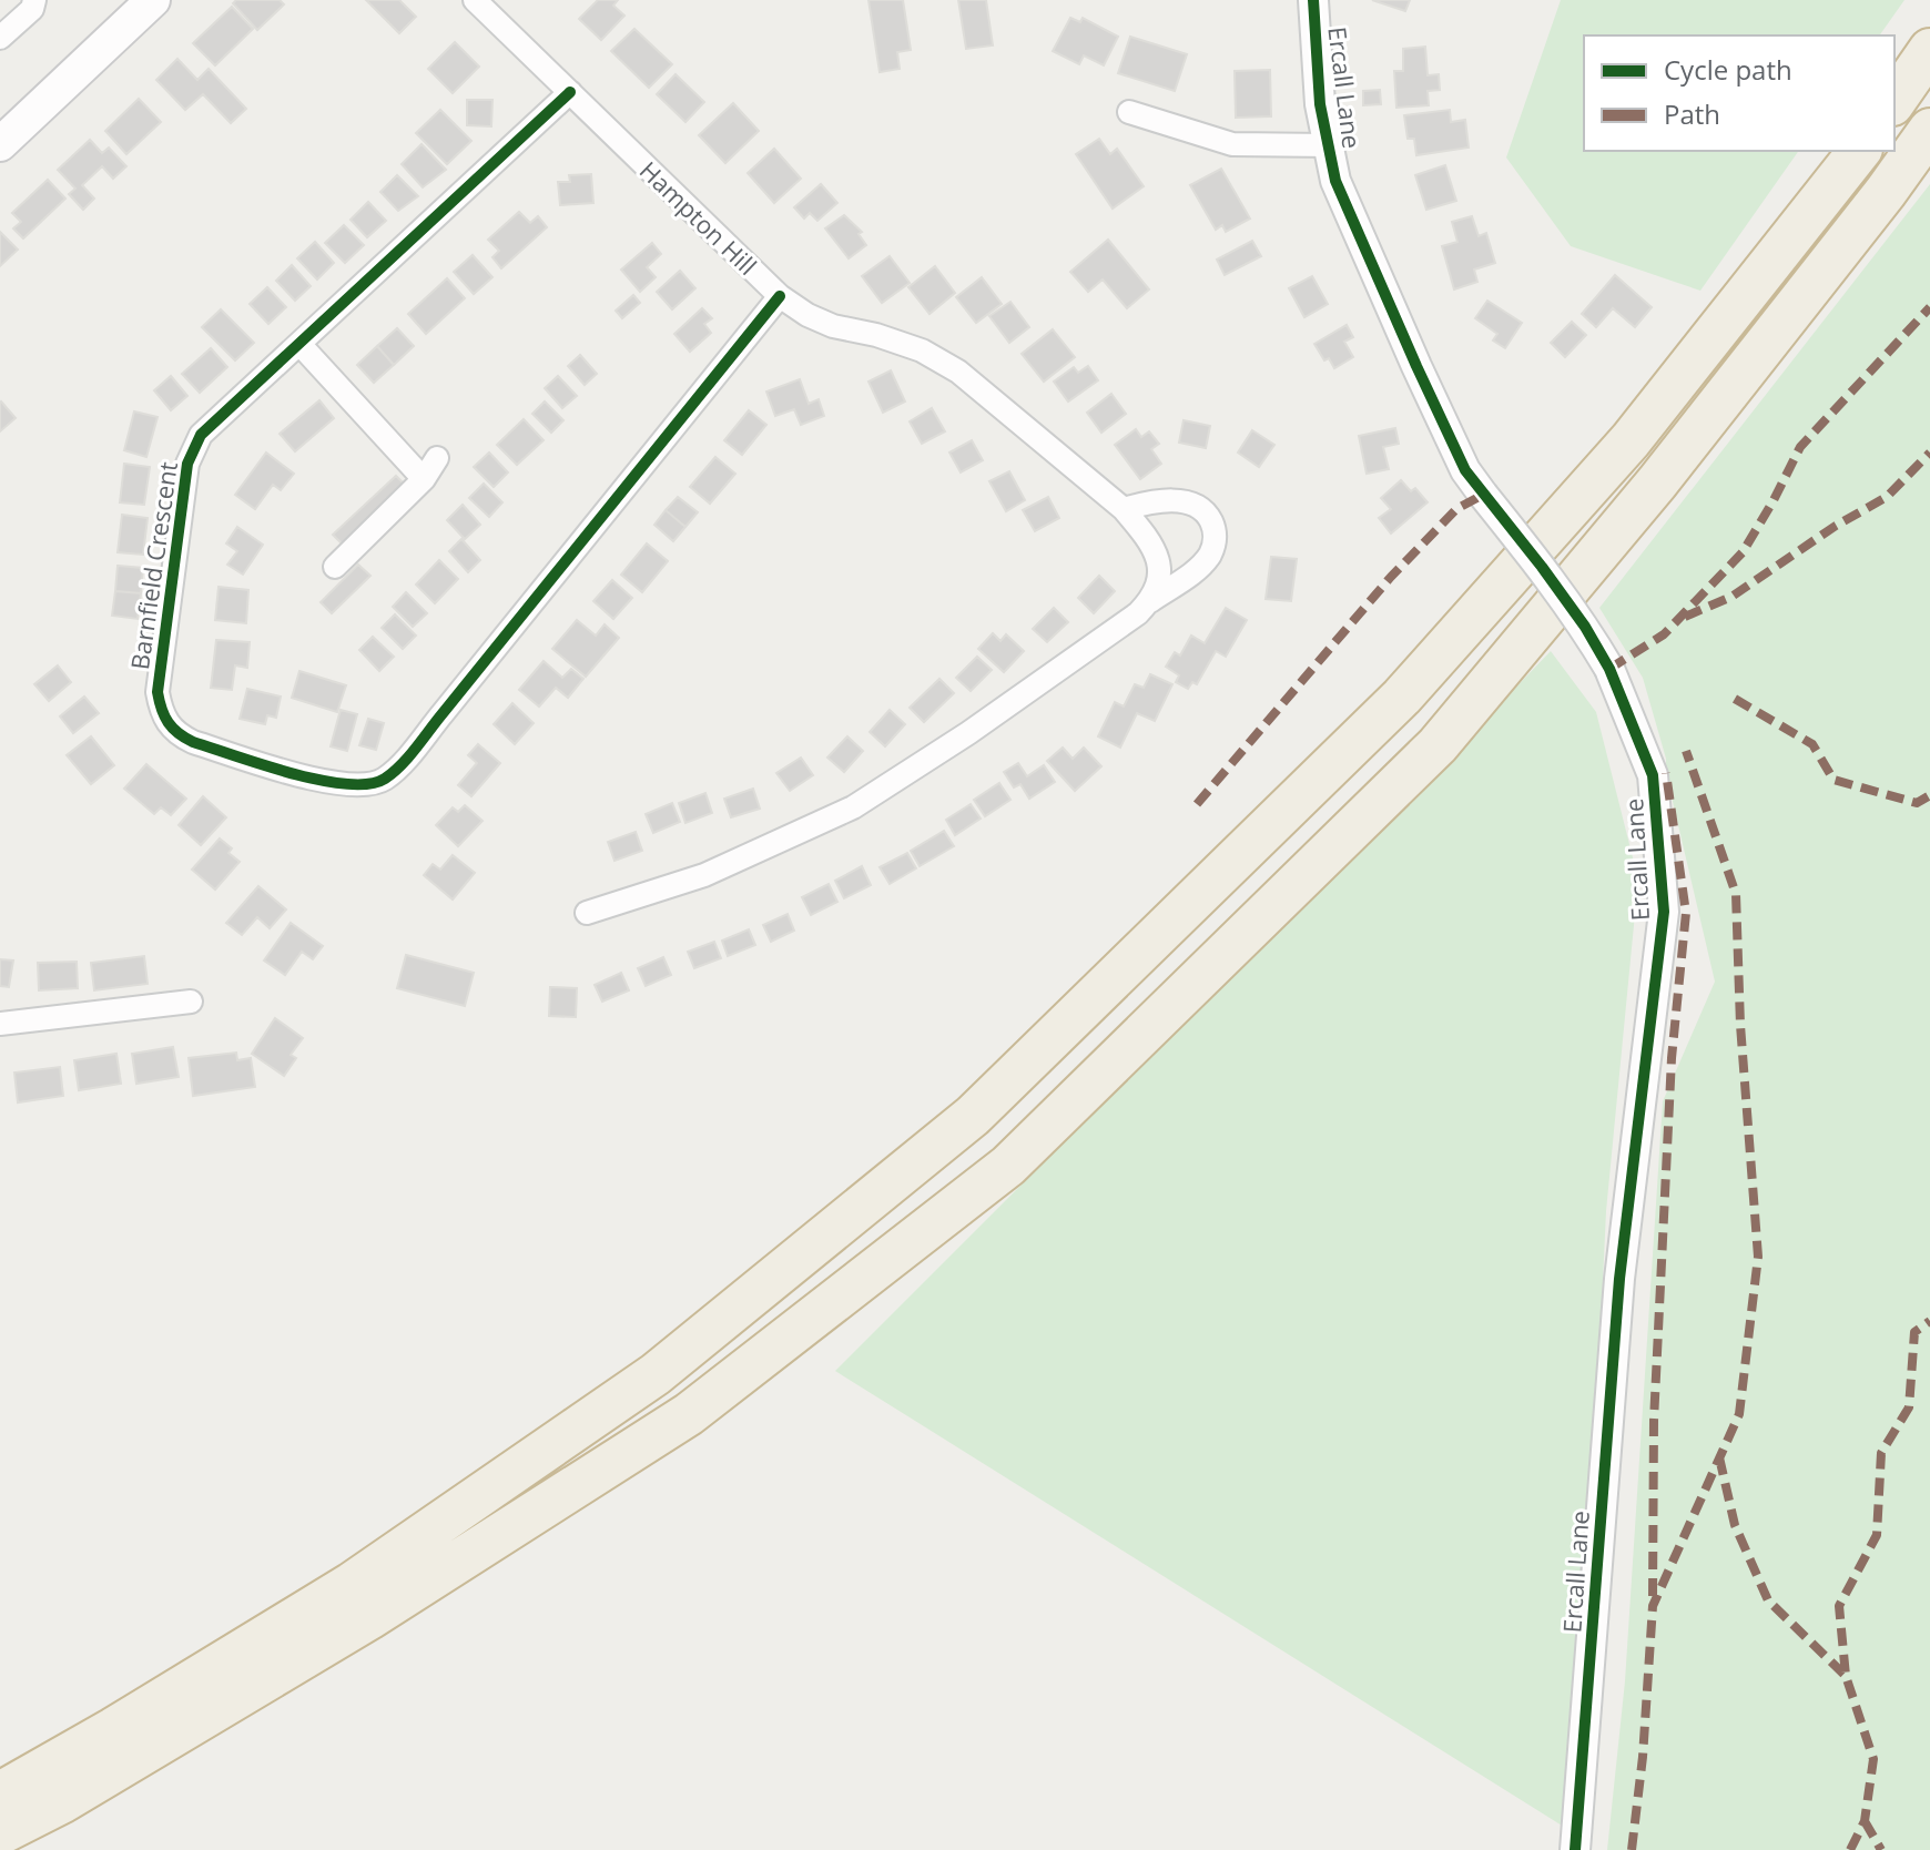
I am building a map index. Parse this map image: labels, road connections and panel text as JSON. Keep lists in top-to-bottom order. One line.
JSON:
{"streets":{"street":["Ercall Lane","Hampton Hill","Barnfield Crescent"]},"crossings":[["Hampton Hill","Barnfield Crescent"]],"legend":["Cycle path","Path"]}
